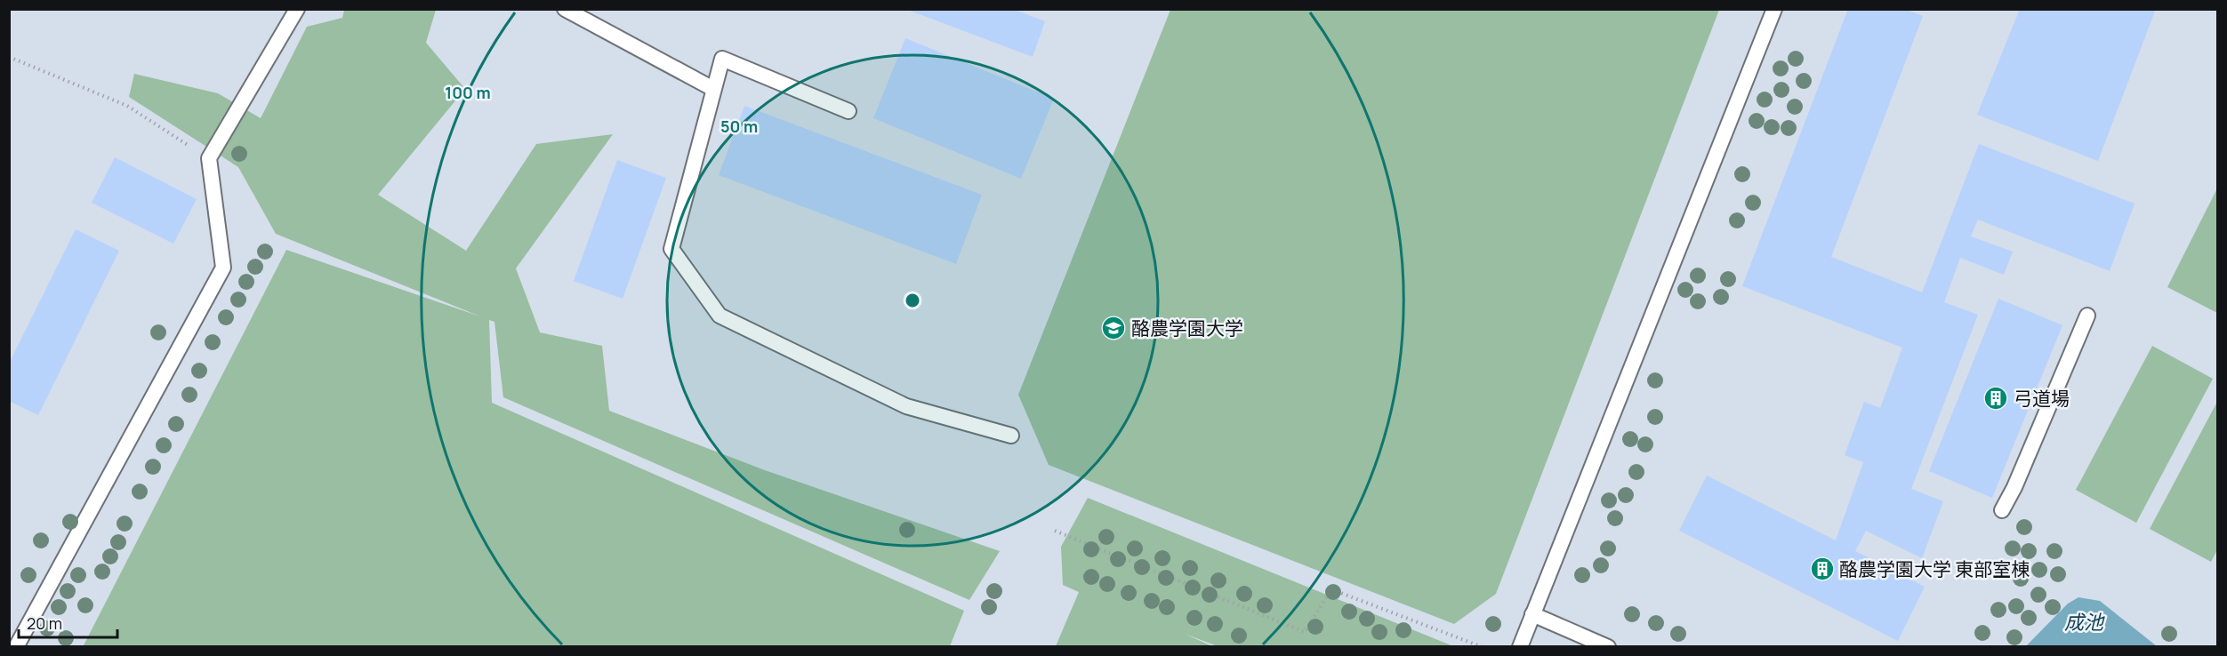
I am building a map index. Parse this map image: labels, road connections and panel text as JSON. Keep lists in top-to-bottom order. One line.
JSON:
{"water":["成池"],"places":{"school or university":["酪農学園大学"],"building":["弓道場","酪農学園大学 東部室棟"]},"scale_bar":"20 m","rings":["100 m","50 m"]}
